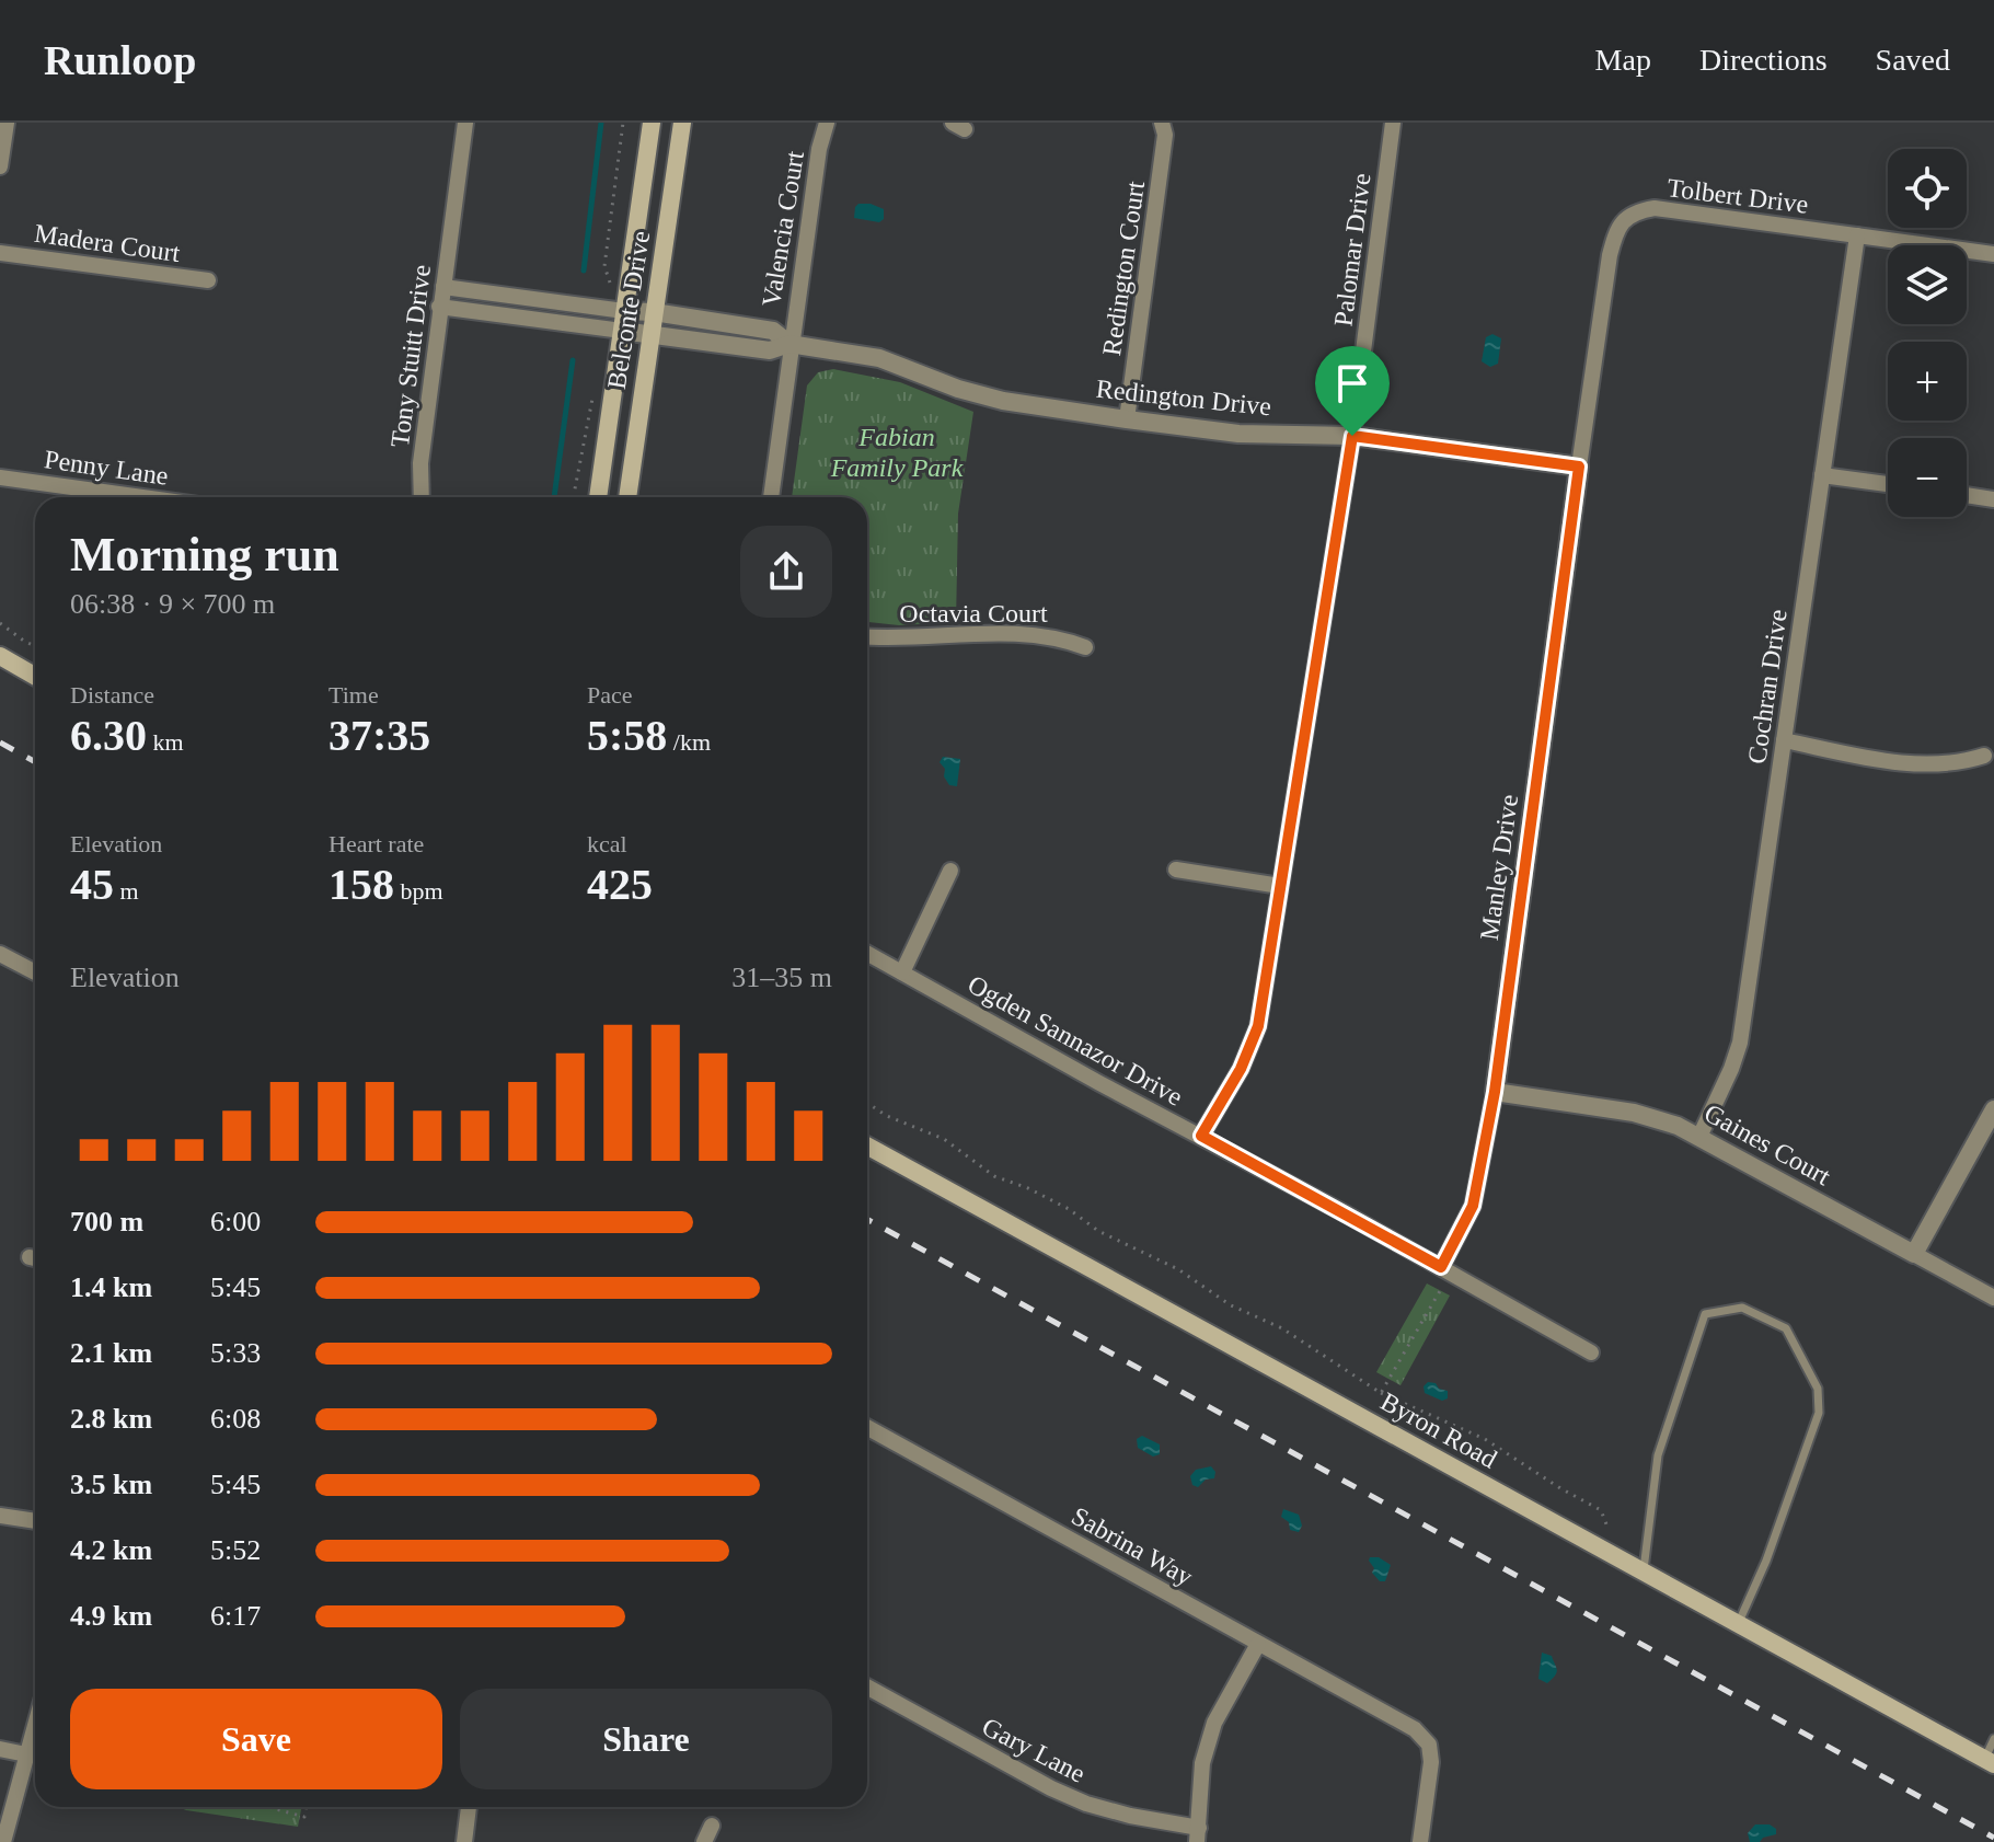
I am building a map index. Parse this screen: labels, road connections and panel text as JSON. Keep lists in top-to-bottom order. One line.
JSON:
{"streets":{"main road":["Belconte Drive","Byron Road"],"street":["Tolbert Drive","Valencia Court","Madera Court","Palomar Drive","Redington Court","Tony Stuitt Drive","Redington Drive","Penny Lane","Octavia Court","Cochran Drive","Manley Drive","Ogden Sannazor Drive","Gaines Court","Sabrina Way","Gary Lane"]},"crossings":[["Tolbert Drive","Redington Drive"],["Tolbert Drive","Cochran Drive"],["Tolbert Drive","Manley Drive"],["Valencia Court","Redington Drive"],["Palomar Drive","Redington Drive"],["Palomar Drive","Ogden Sannazor Drive"],["Redington Court","Redington Drive"],["Belconte Drive","Redington Drive"],["Tony Stuitt Drive","Redington Drive"],["Redington Drive","Manley Drive"],["Cochran Drive","Gaines Court"],["Manley Drive","Ogden Sannazor Drive"],["Manley Drive","Gaines Court"]],"parks":["Fabian Family Park"],"page":{"header":"Runloop","nav":["Map","Directions","Saved"],"map_buttons":["+","−"],"heading":["Morning run","06:38 · 9 × 700 m"],"stats":[["Distance","6.30 km"],["Time","37:35"],["Pace","5:58 /km"],["Elevation","45 m"],["Heart rate","158 bpm"],["kcal","425"]],"chart":["Elevation","31–35 m"],"list":[{"name":"700 m","note":"6:00"},{"name":"1.4 km","note":"5:45"},{"name":"2.1 km","note":"5:33"},{"name":"2.8 km","note":"6:08"},{"name":"3.5 km","note":"5:45"},{"name":"4.2 km","note":"5:52"},{"name":"4.9 km","note":"6:17"}],"buttons":["Save","Share"]}}
